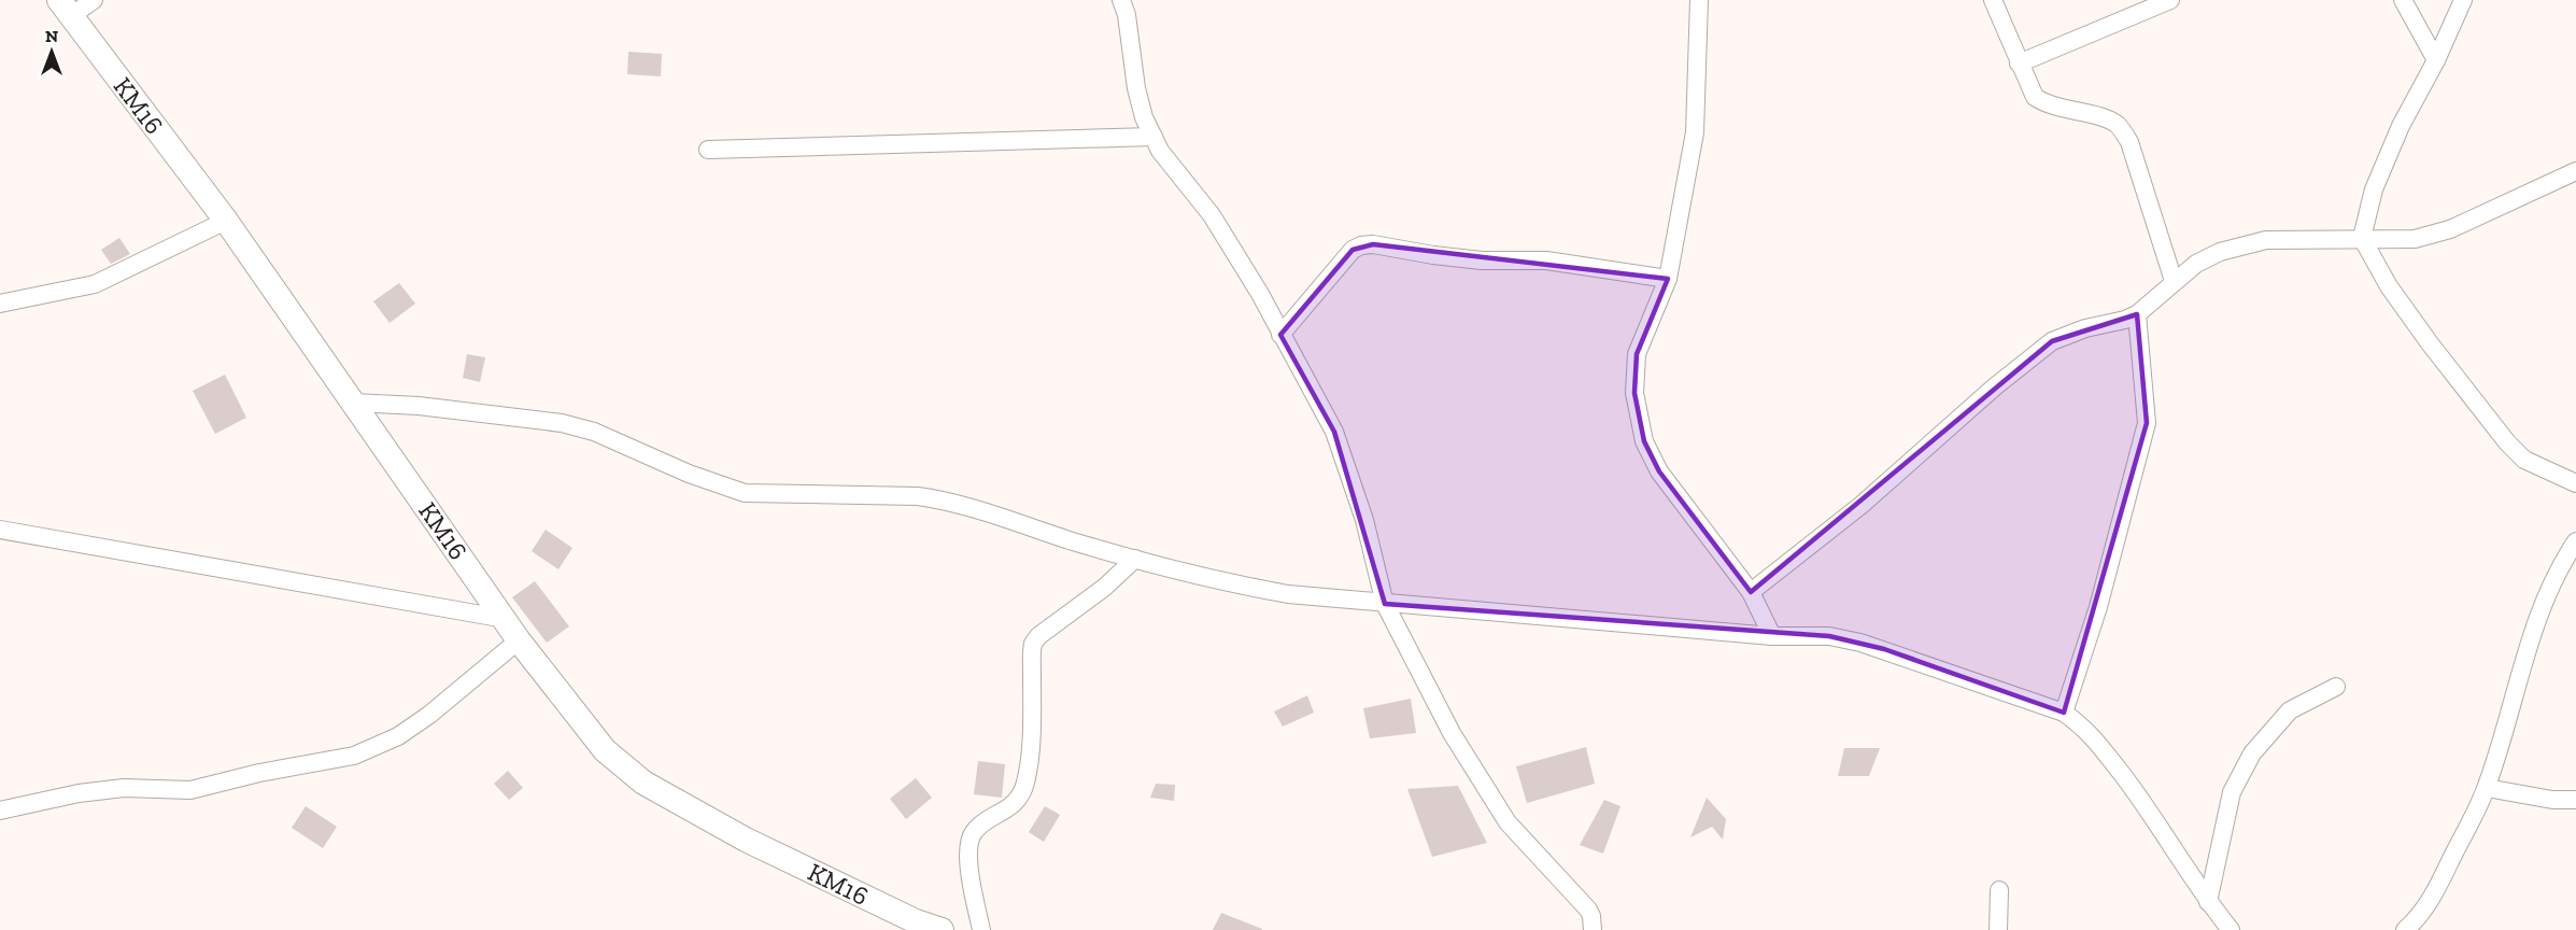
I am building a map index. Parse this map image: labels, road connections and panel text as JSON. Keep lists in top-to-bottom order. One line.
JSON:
{"streets":{"street":["KM16"]},"north":"top"}
